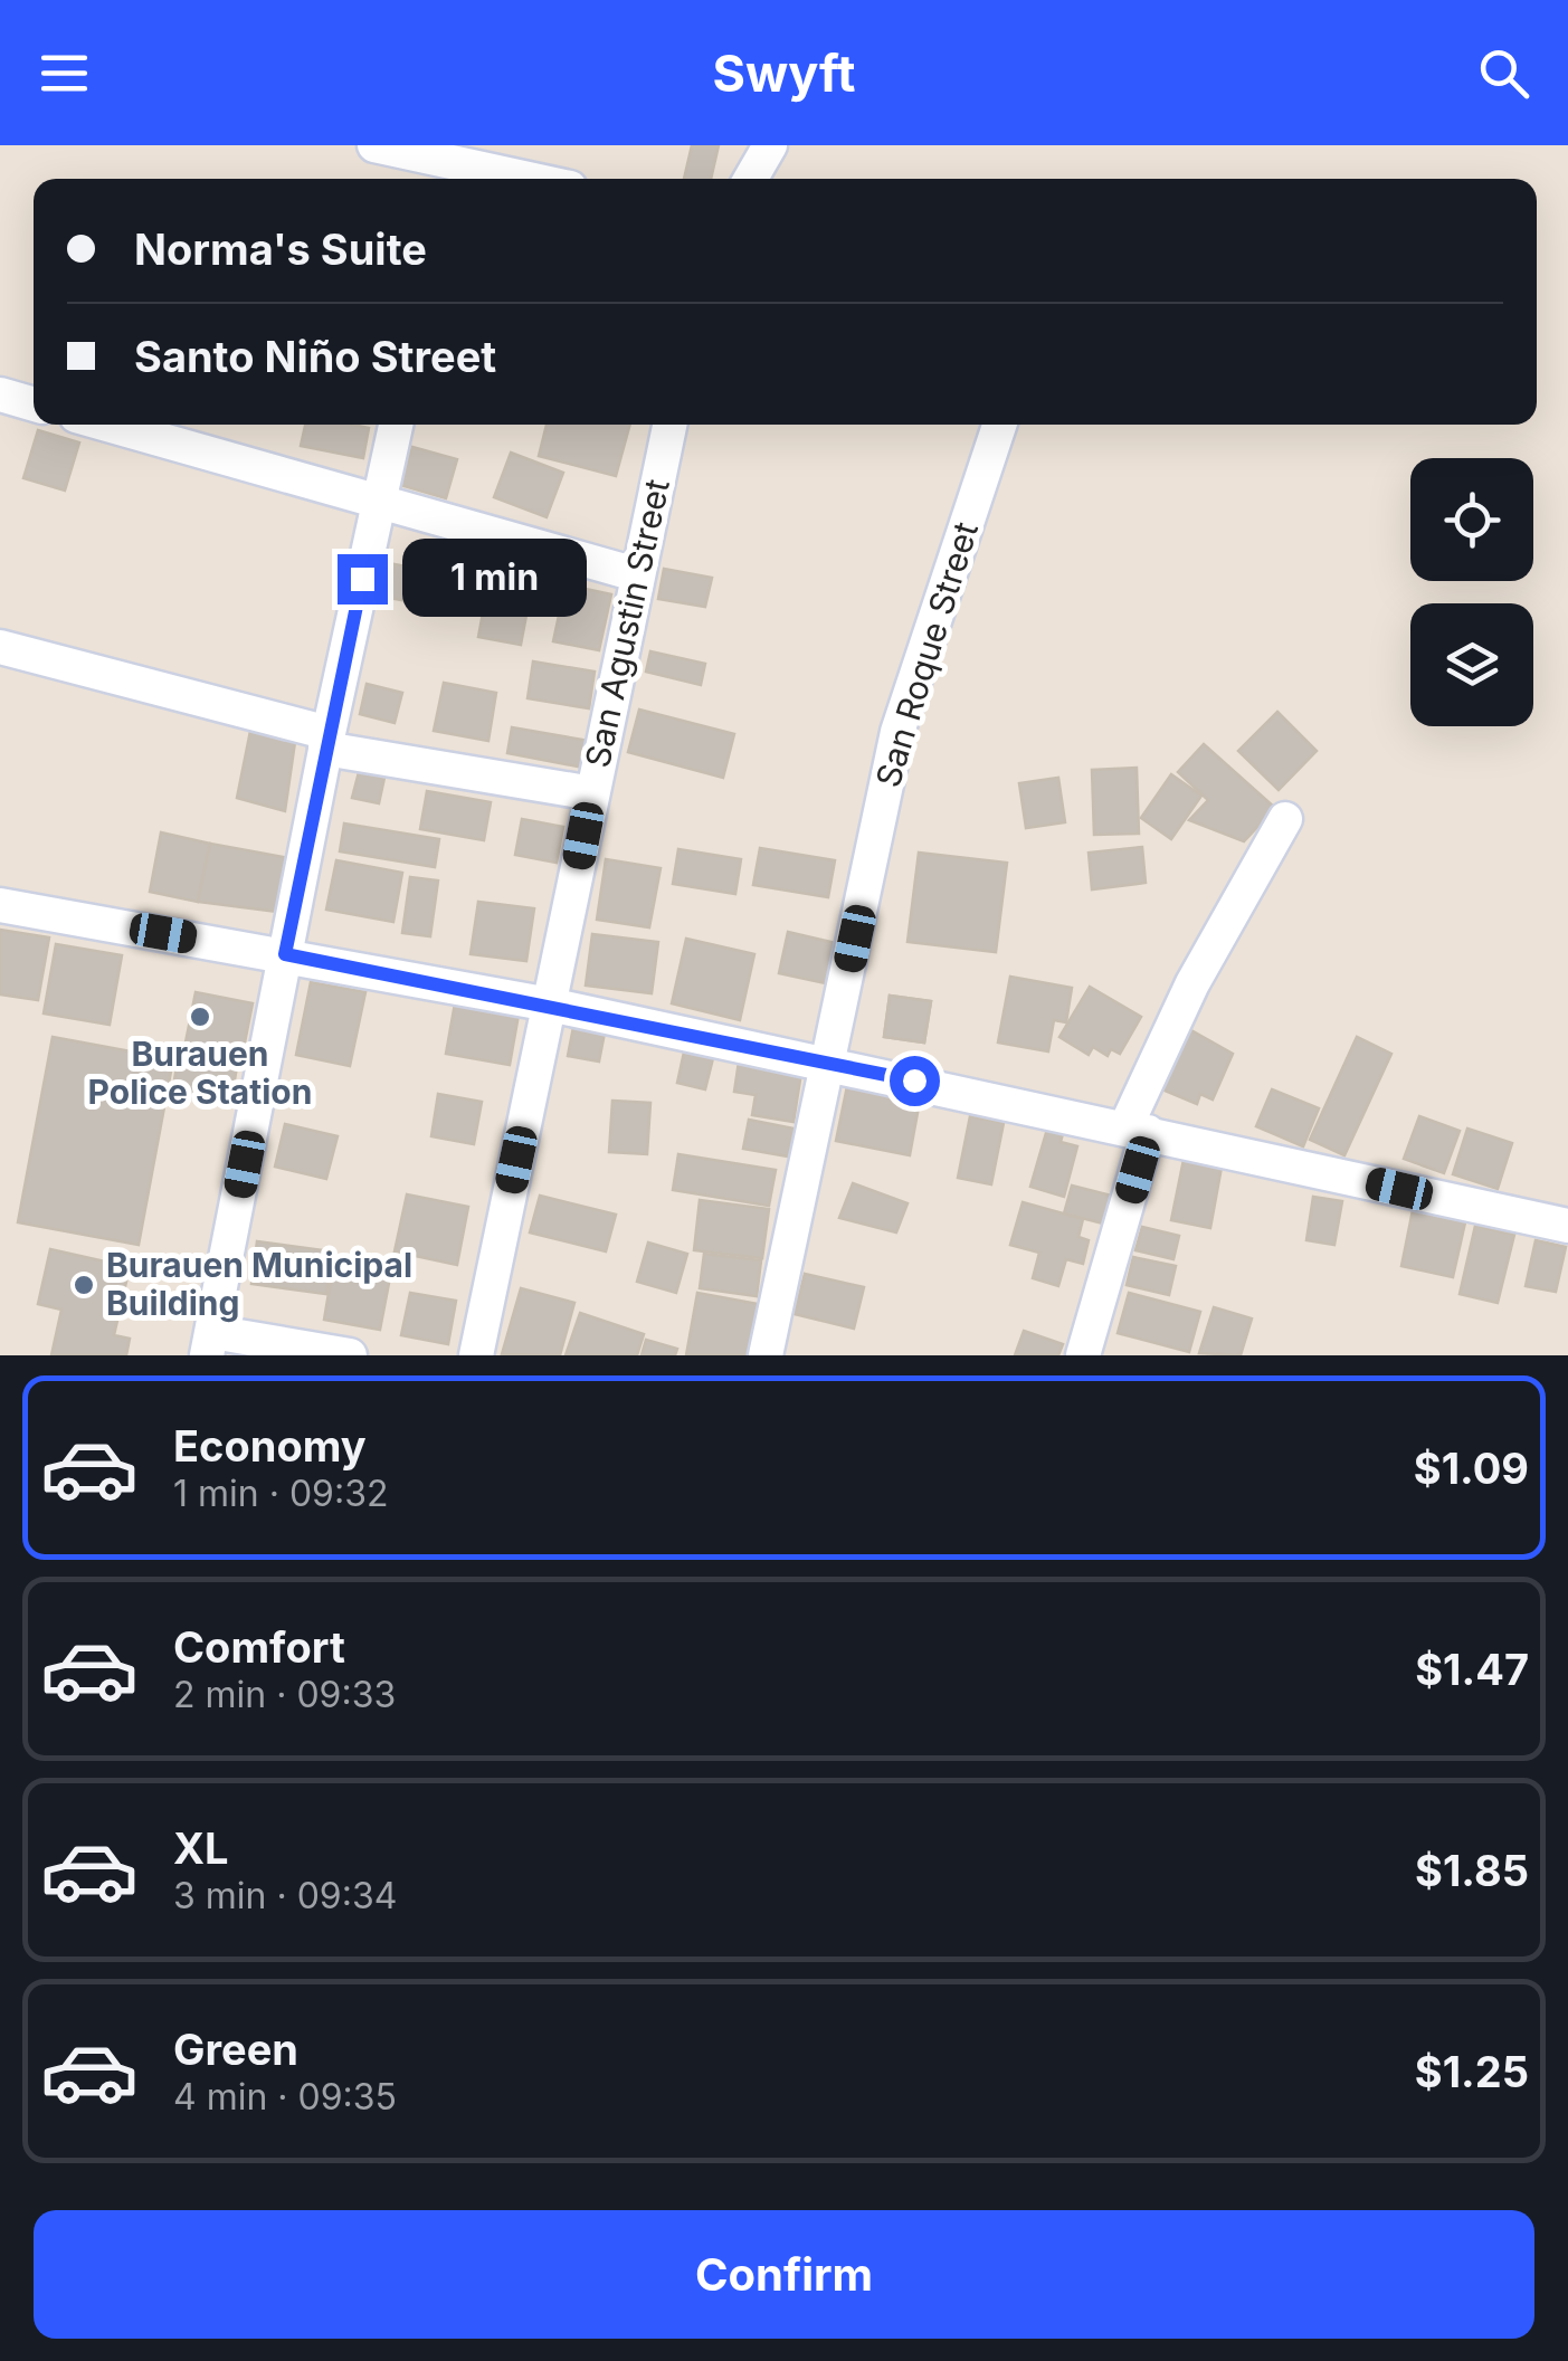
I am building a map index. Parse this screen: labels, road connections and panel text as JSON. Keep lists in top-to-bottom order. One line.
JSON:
{"streets":{"street":["San Agustin Street","San Roque Street"]},"places":["Burauen Police Station","Burauen Municipal Building"],"page":{"header":"Swyft","banner":["Norma's Suite","Santo Niño Street"],"bubble":"1 min","list":[{"name":"Economy","note":"1 min · 09:32","value":"$1.09"},{"name":"Comfort","note":"2 min · 09:33","value":"$1.47"},{"name":"XL","note":"3 min · 09:34","value":"$1.85"},{"name":"Green","note":"4 min · 09:35","value":"$1.25"}],"buttons":"Confirm"}}
